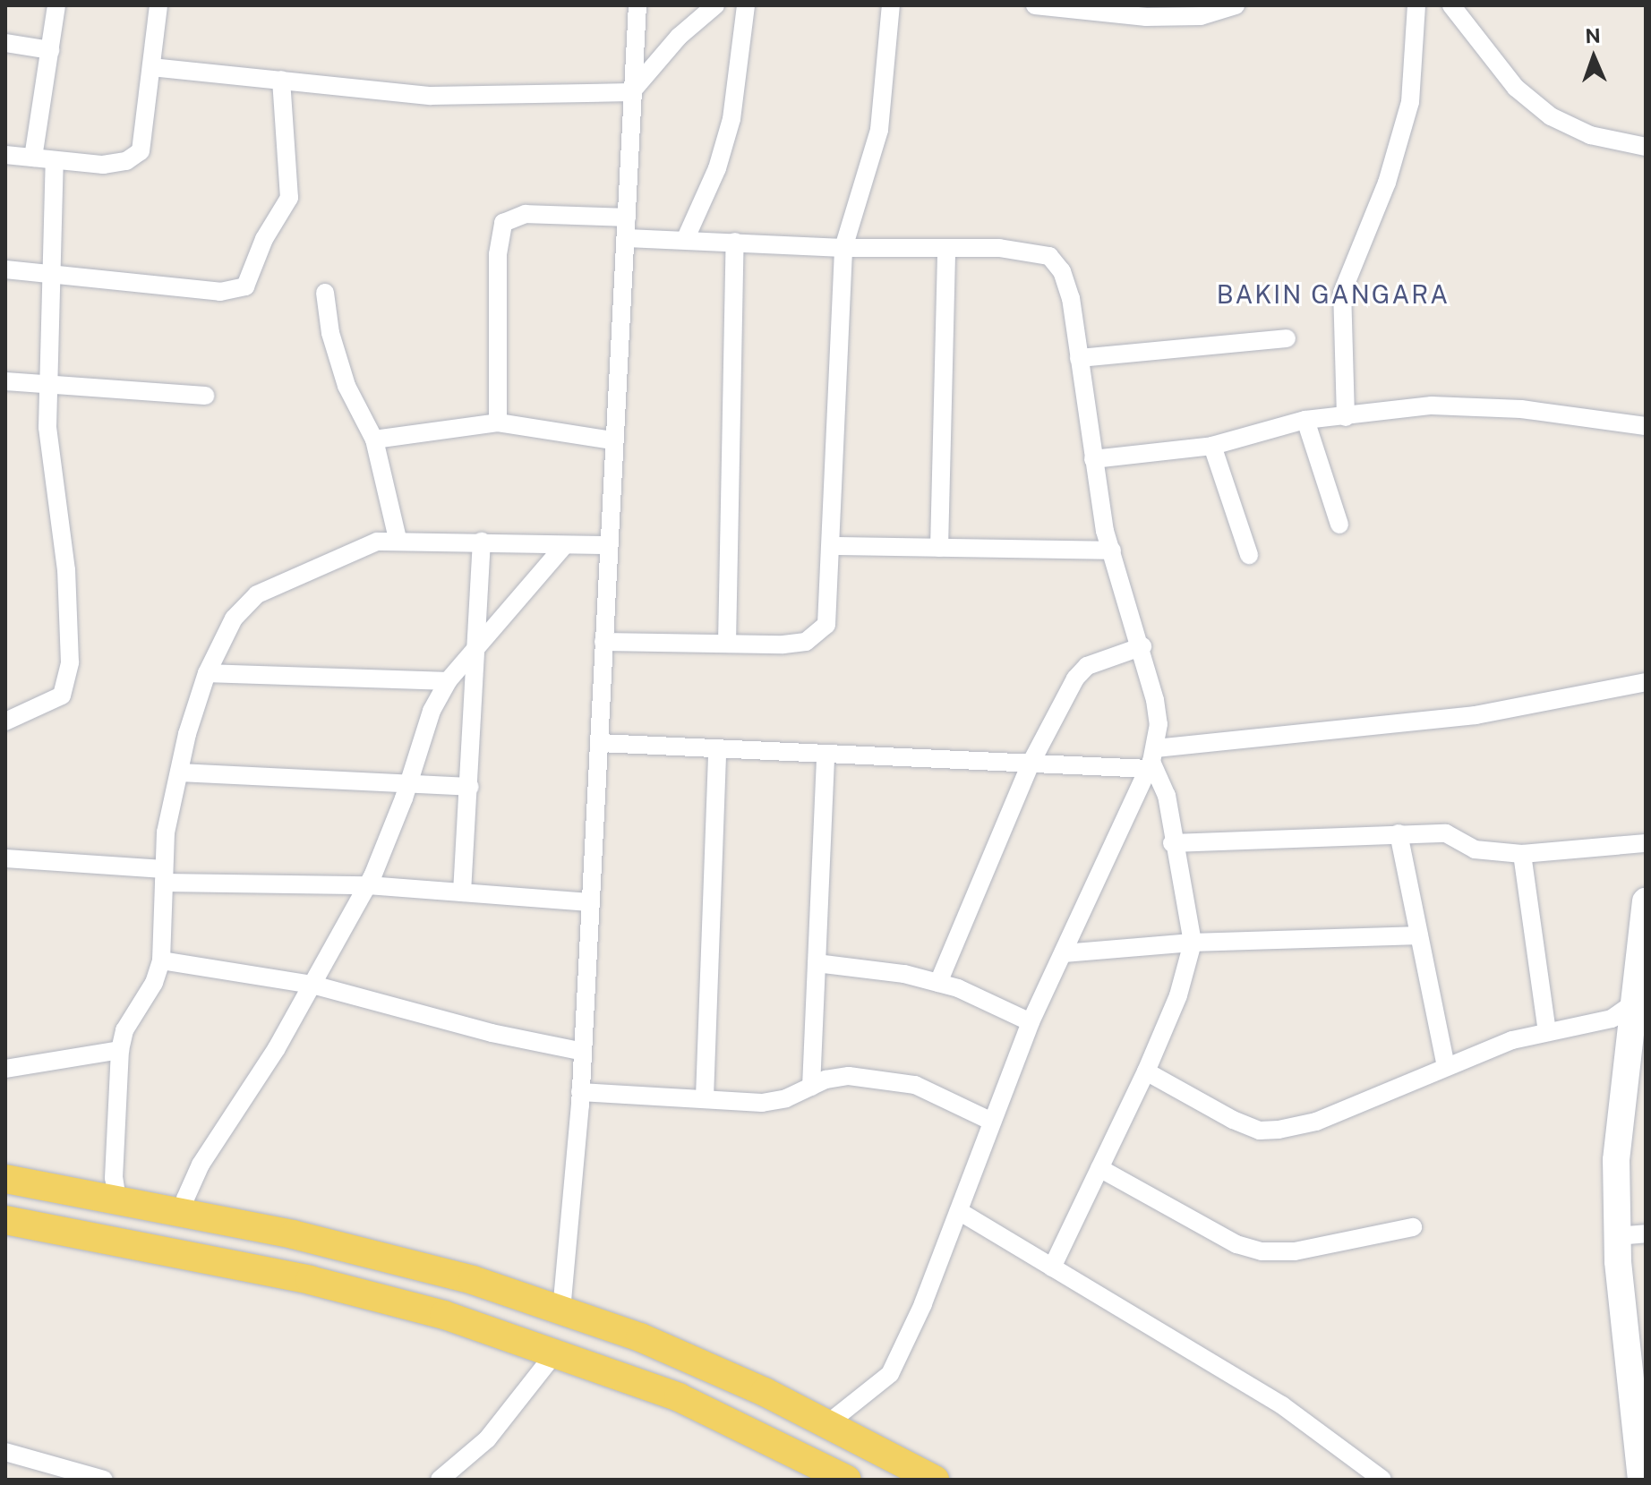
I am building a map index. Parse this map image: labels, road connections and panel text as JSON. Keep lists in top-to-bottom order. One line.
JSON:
{"districts":["BAKIN GANGARA"],"north":"top"}
